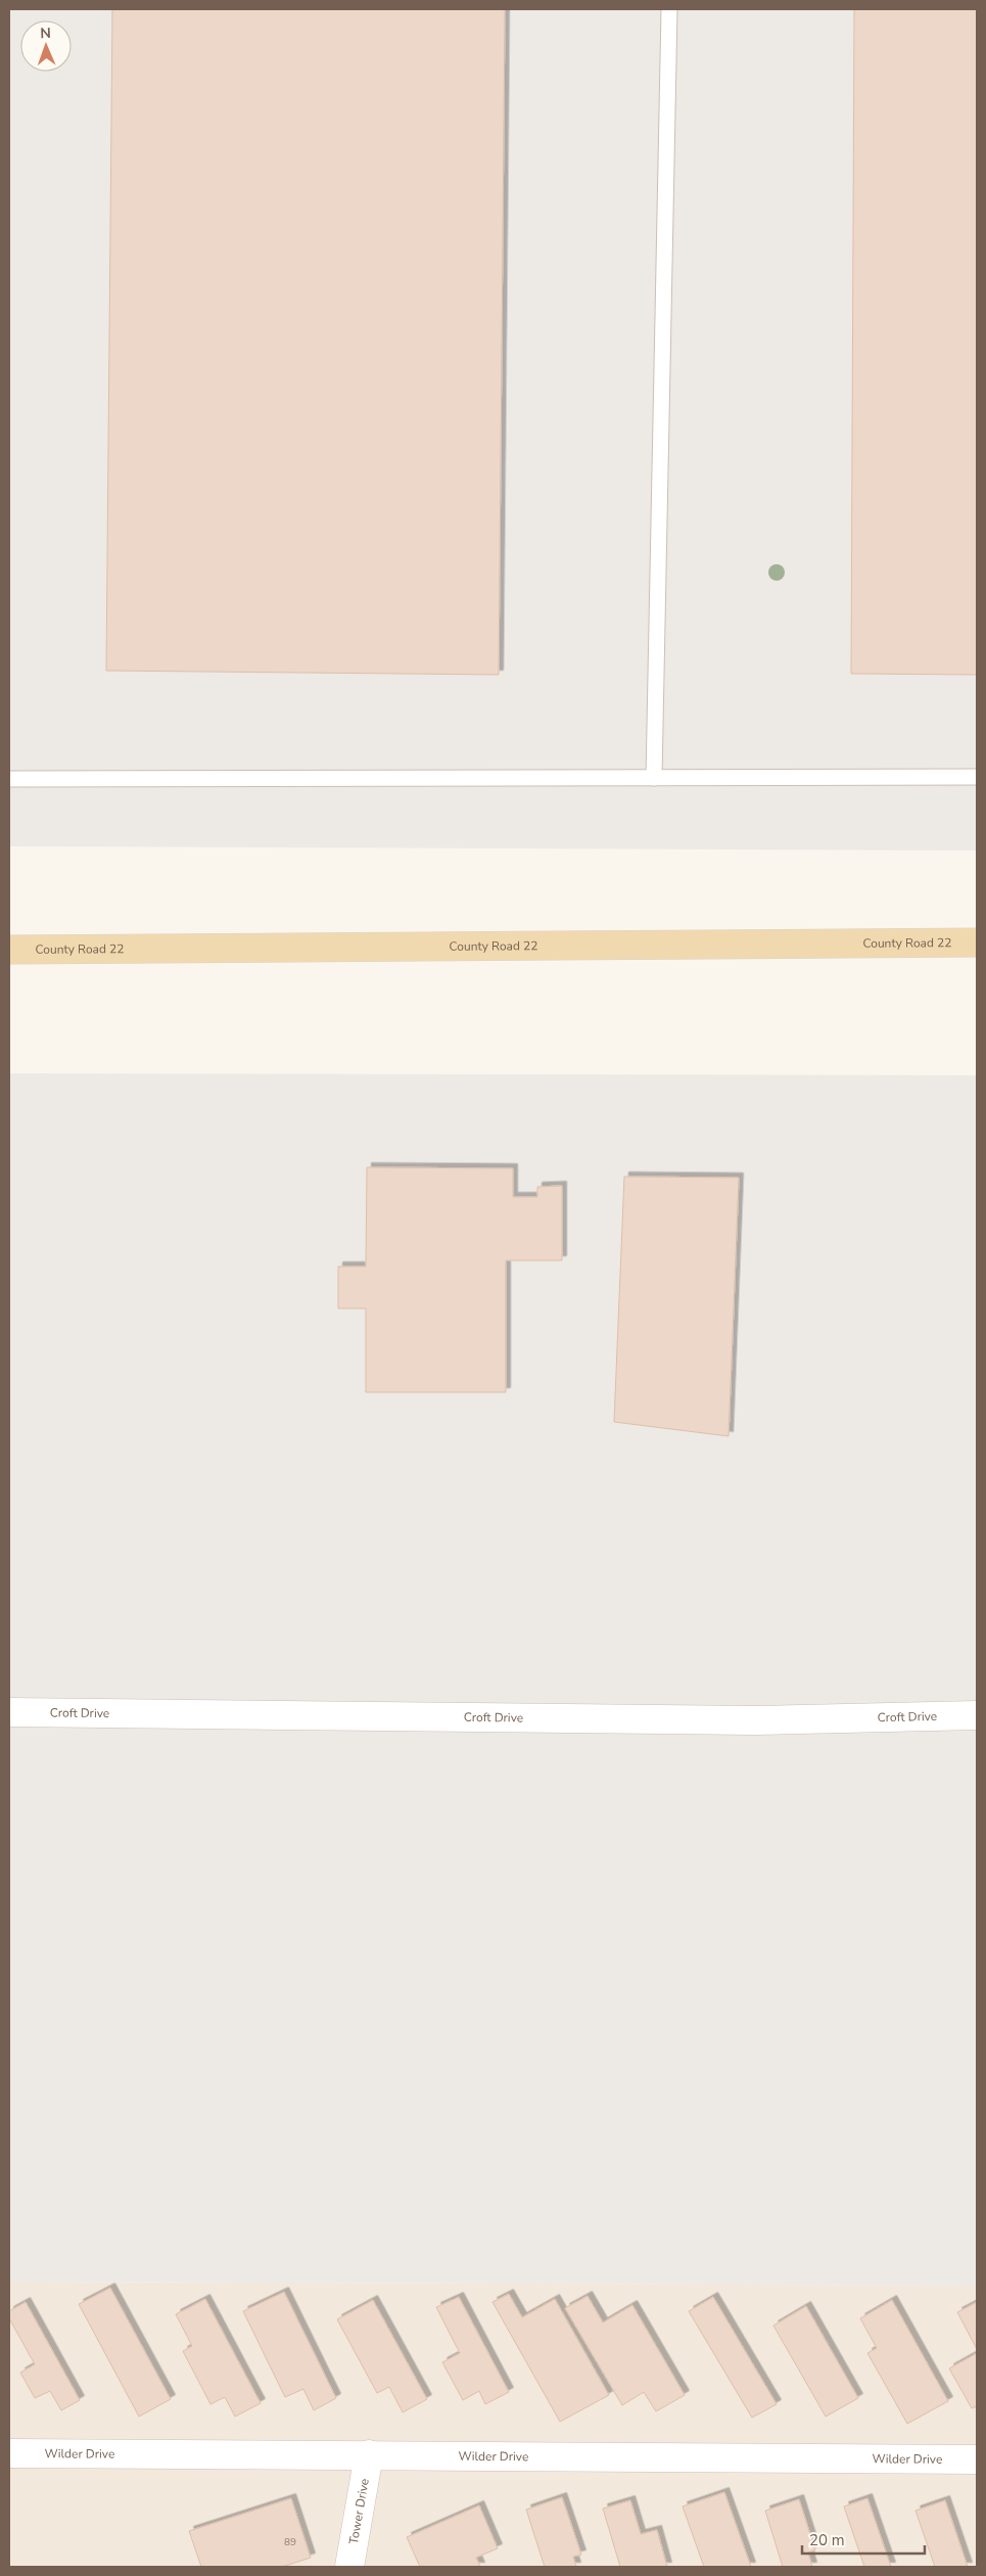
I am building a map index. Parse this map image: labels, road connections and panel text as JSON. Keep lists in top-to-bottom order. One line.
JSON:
{"streets":{"main road":["County Road 22"],"street":["Croft Drive","Wilder Drive","Tower Drive"]},"crossings":[["Wilder Drive","Tower Drive"]],"house_numbers":["89"],"scale_bar":"20 m","north":"top"}
